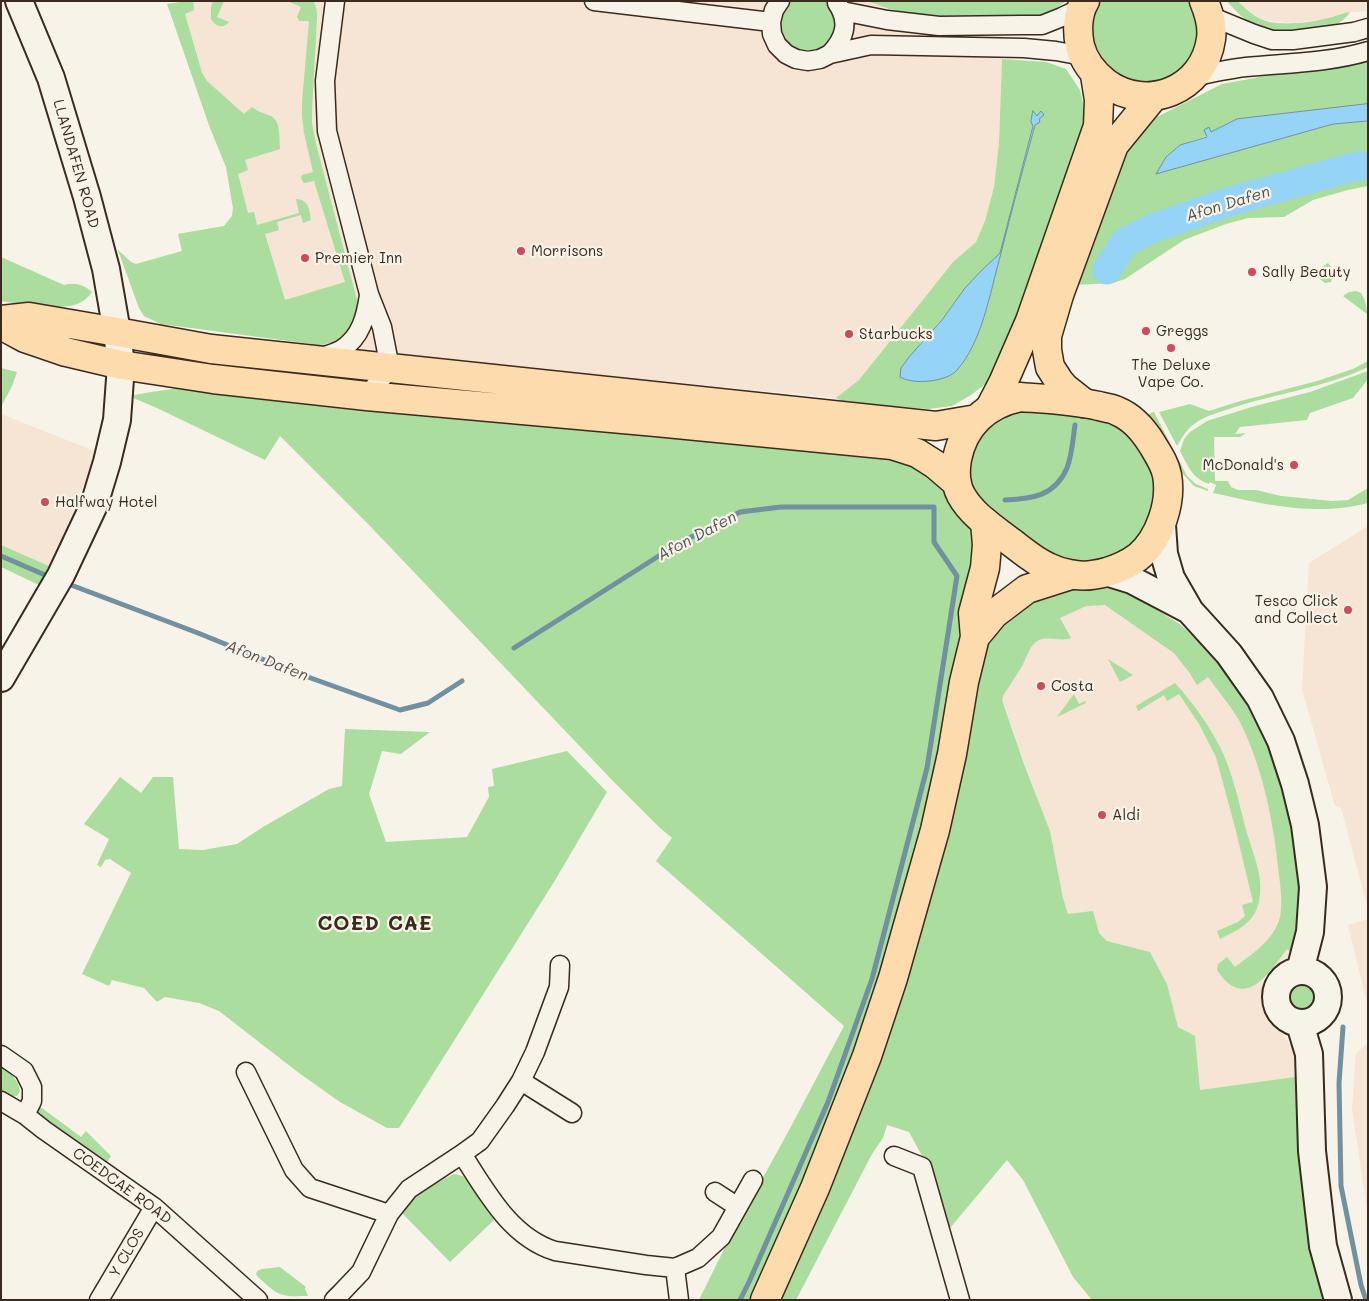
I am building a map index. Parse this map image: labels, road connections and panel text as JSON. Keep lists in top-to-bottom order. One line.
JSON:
{"streets":{"main road":["LLANDAFEN ROAD"],"street":["COEDCAE ROAD","Y CLOS"]},"crossings":[["COEDCAE ROAD","Y CLOS"]],"districts":["COED CAE"],"water":["Afon Dafen"],"places":["Morrisons","Premier Inn","Sally Beauty","Greggs","Starbucks","The Deluxe Vape Co.","McDonald's","Halfway Hotel","Tesco Click and Collect","Costa","Aldi"]}
